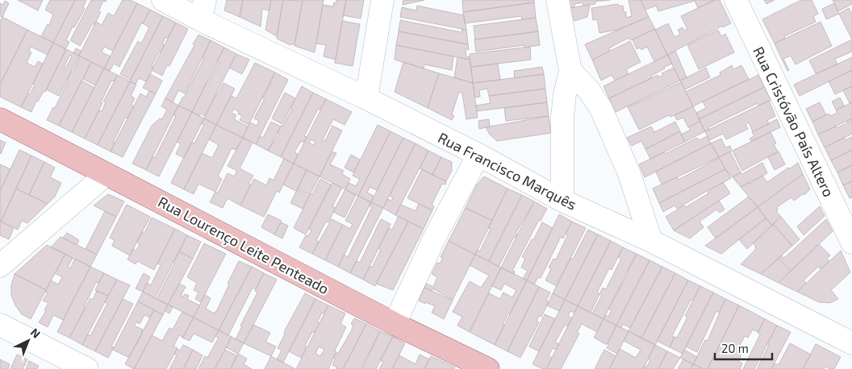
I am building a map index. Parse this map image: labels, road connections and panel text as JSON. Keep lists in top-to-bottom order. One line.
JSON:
{"streets":{"main road":["Rua Lourenço Leite Penteado"],"street":["Rua Cristóvão País Altero","Rua Francisco Marquês"]},"scale_bar":"20 m","north":"top right"}
